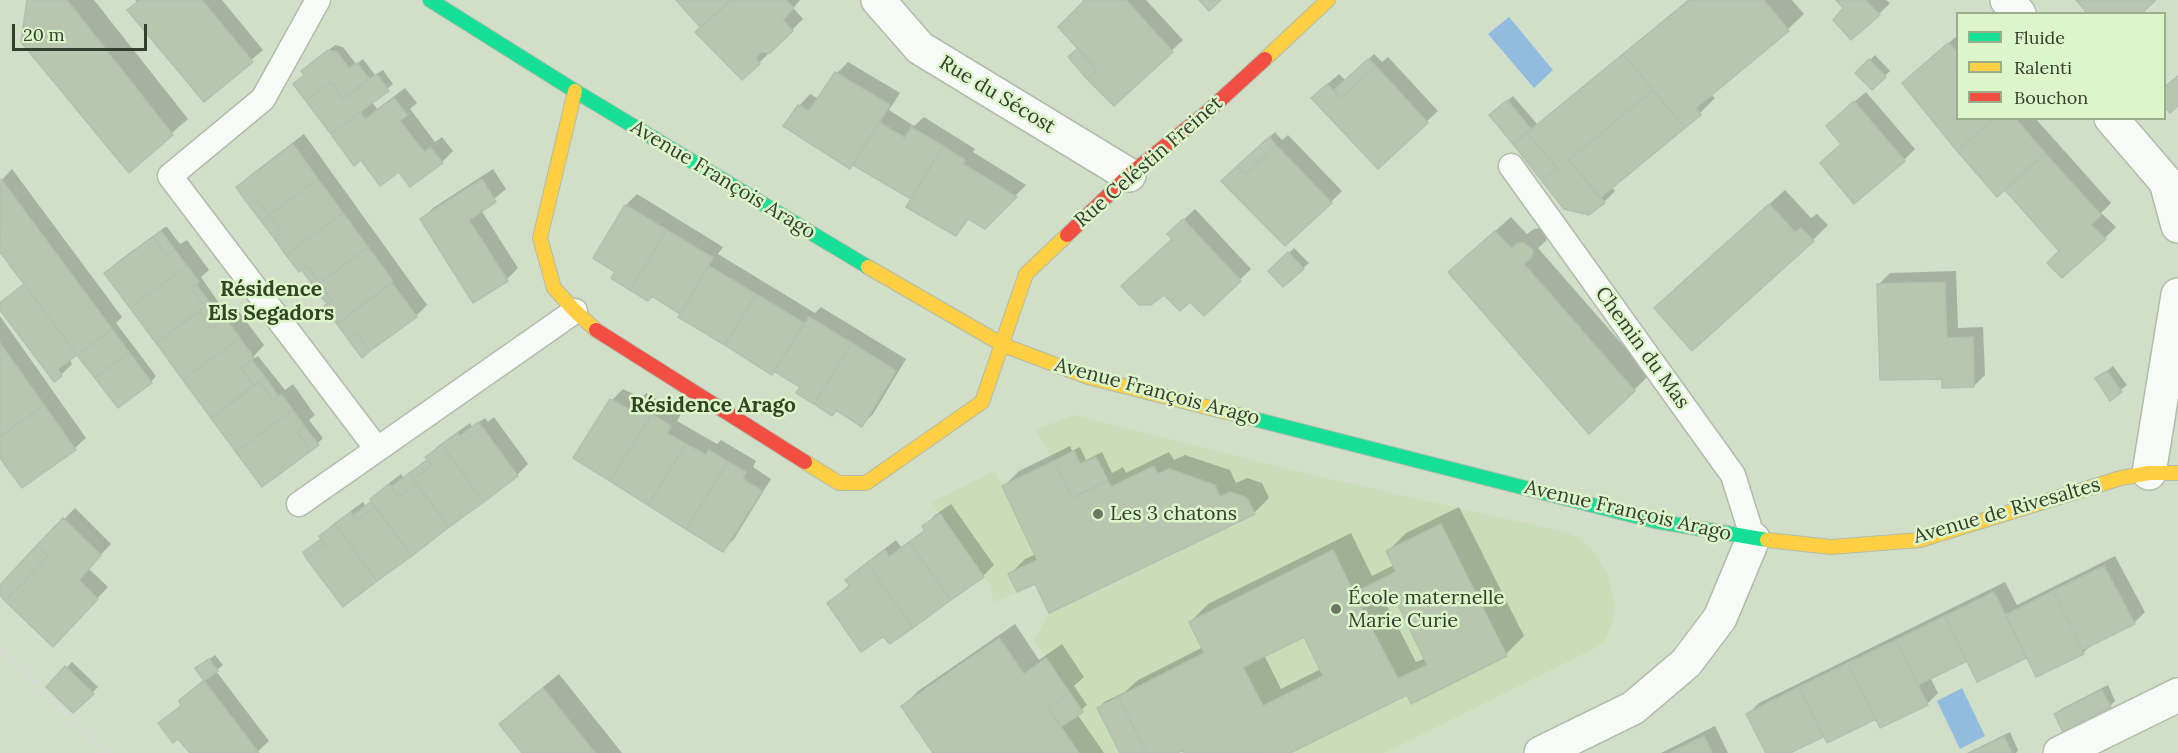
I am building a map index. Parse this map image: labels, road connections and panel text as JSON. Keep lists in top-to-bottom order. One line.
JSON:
{"streets":{"main road":["Rue Celéstin Freinet","Avenue François Arago","Avenue de Rivesaltes"],"street":["Rue du Sécost"],"lane":["Chemin du Mas"]},"crossings":[["Rue du Sécost","Rue Celéstin Freinet"],["Rue Celéstin Freinet","Avenue François Arago"],["Avenue François Arago","Chemin du Mas"],["Avenue François Arago","Avenue de Rivesaltes"],["Chemin du Mas","Avenue de Rivesaltes"]],"districts":["Résidence Els Segadors","Résidence Arago"],"places":["Les 3 chatons","École maternelle Marie Curie"],"legend":["Fluide","Ralenti","Bouchon"],"scale_bar":"20 m"}
